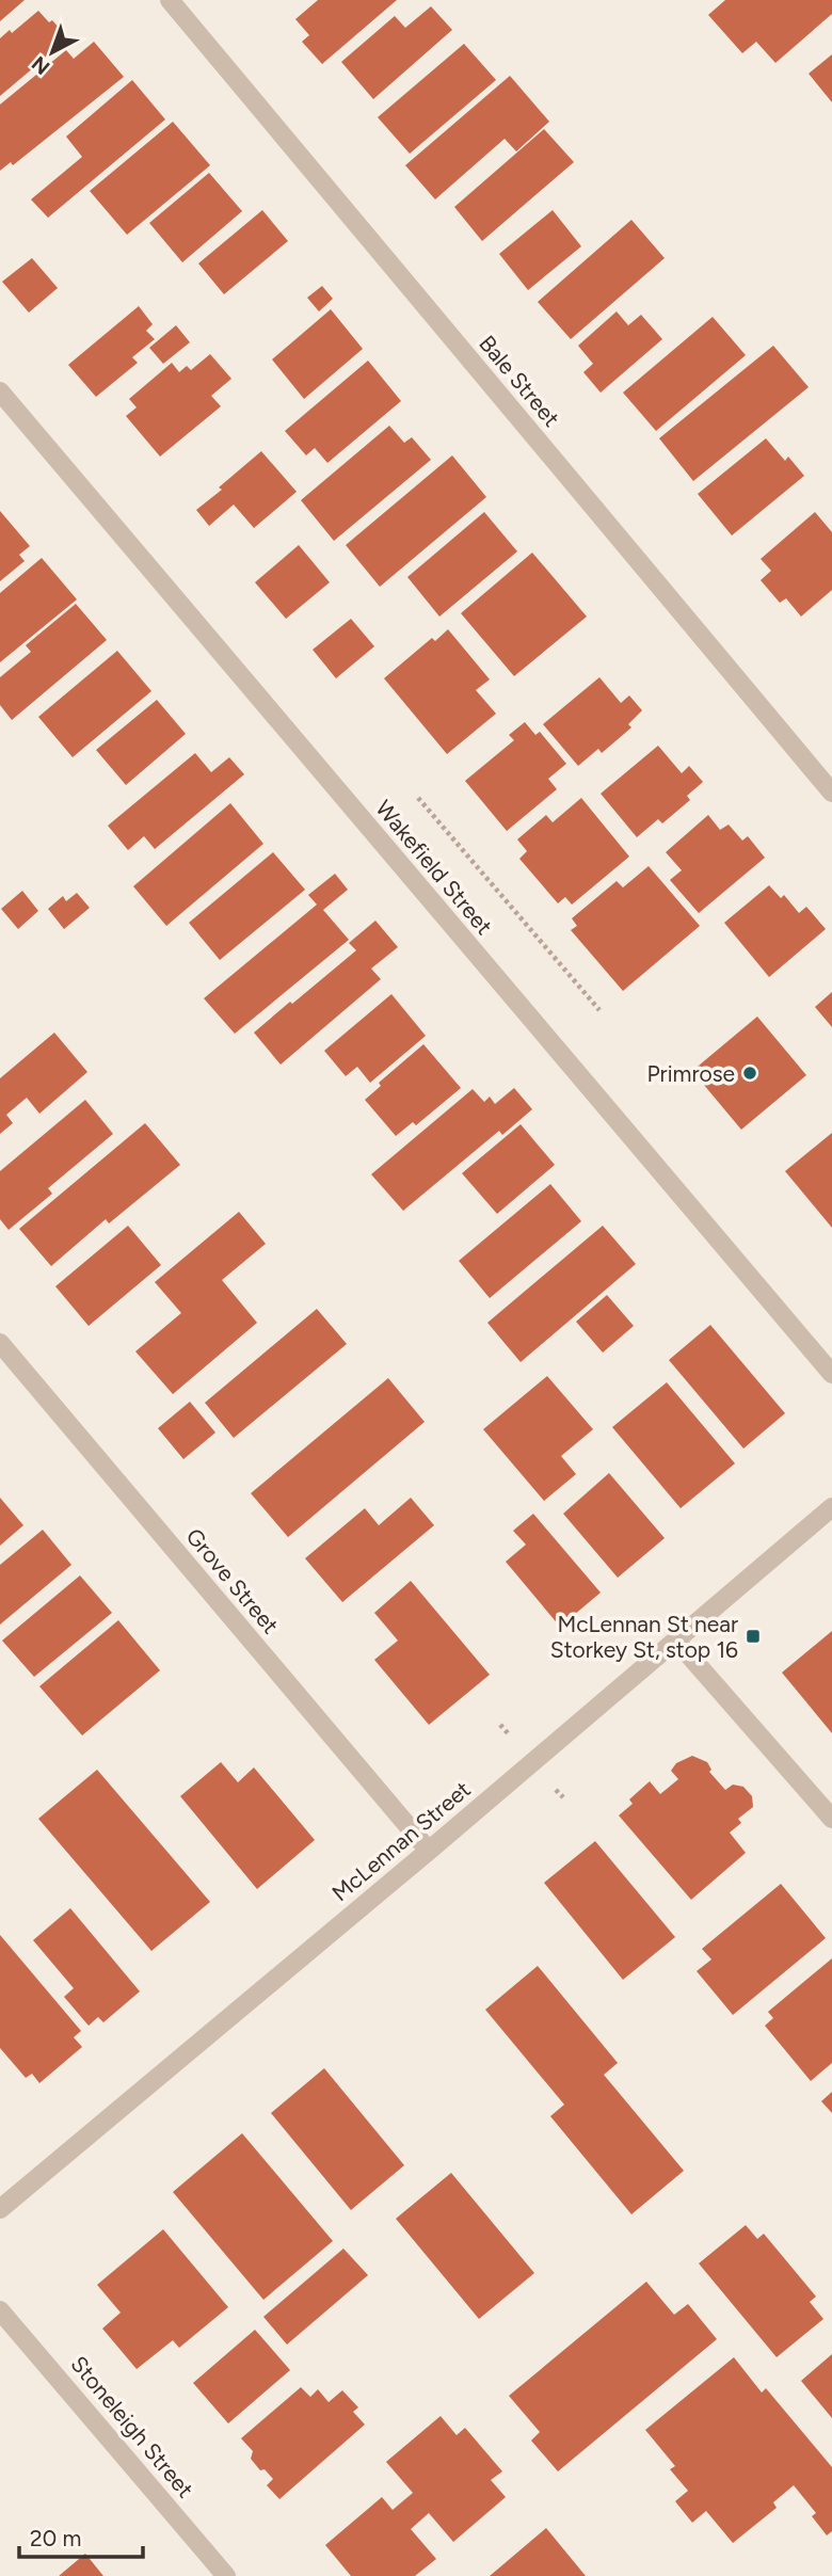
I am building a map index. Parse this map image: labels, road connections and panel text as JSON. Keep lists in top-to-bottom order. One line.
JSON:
{"streets":{"street":["Bale Street","Wakefield Street","Grove Street","McLennan Street","Stoneleigh Street"]},"crossings":[["Grove Street","McLennan Street"]],"places":{"other":["Primrose"],"transit":["McLennan St near Storkey St, stop 16"]},"scale_bar":"20 m","north":"bottom left"}
